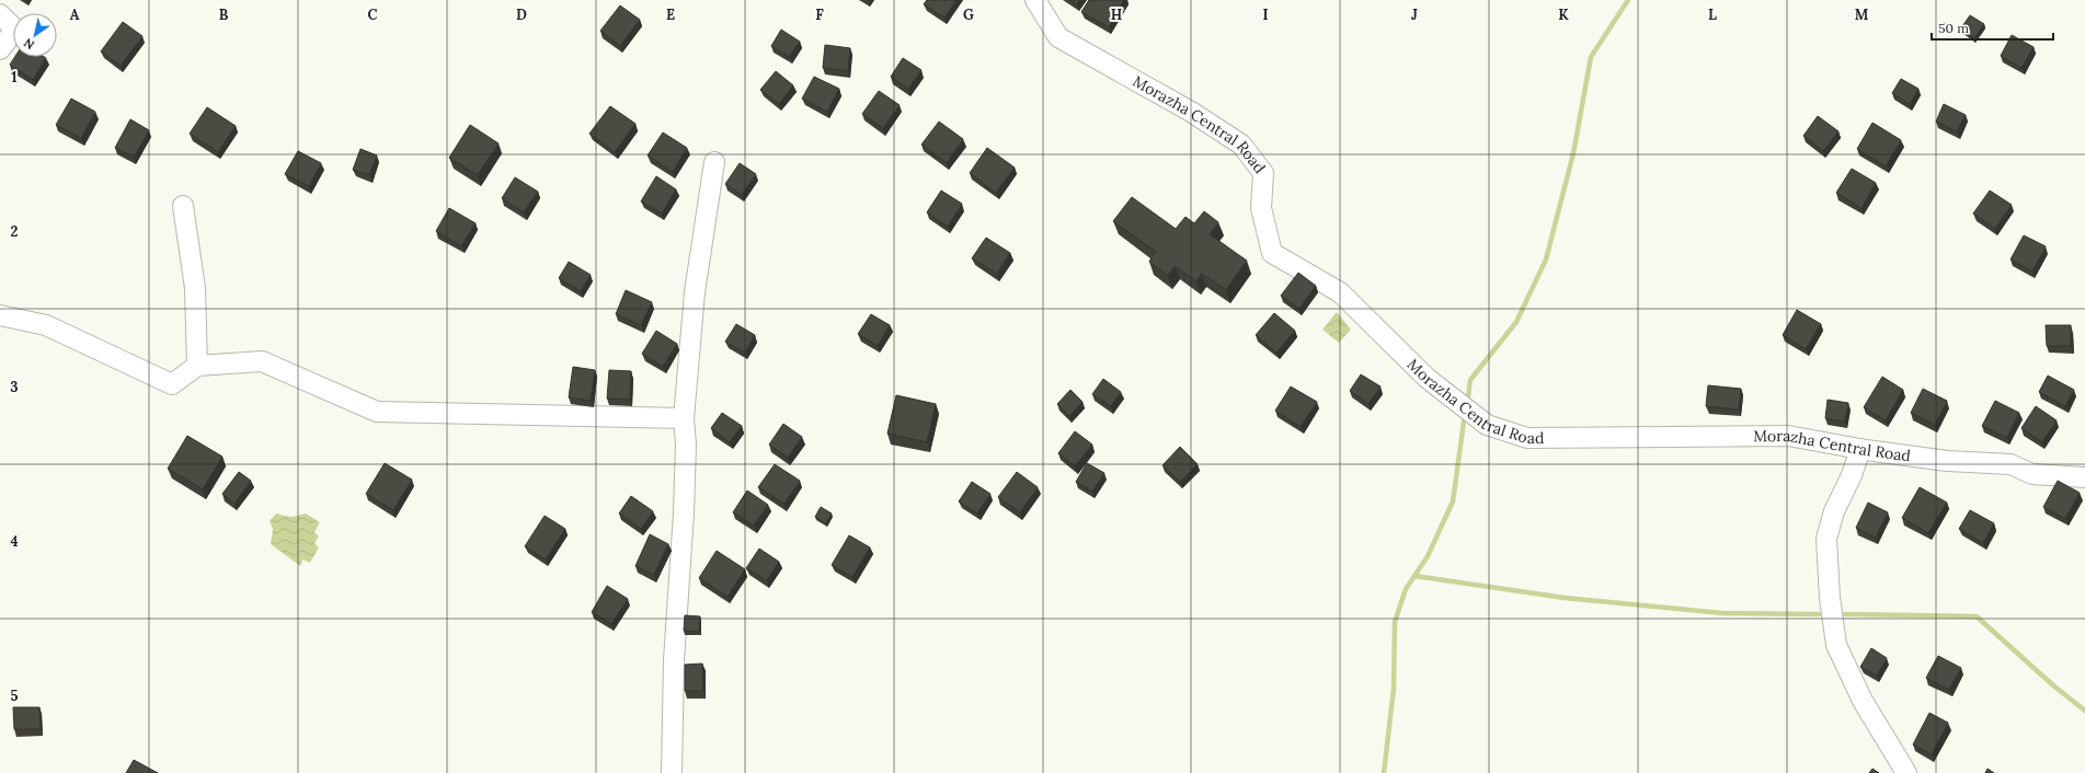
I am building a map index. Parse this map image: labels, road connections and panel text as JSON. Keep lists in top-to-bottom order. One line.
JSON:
{"streets":{"street":["Morazha Central Road"]},"scale_bar":"50 m","north":"bottom left","grid":{"columns":["A","B","C","D","E","F","G","H","I","J","K","L","M"],"rows":["1","2","3","4","5"]}}
